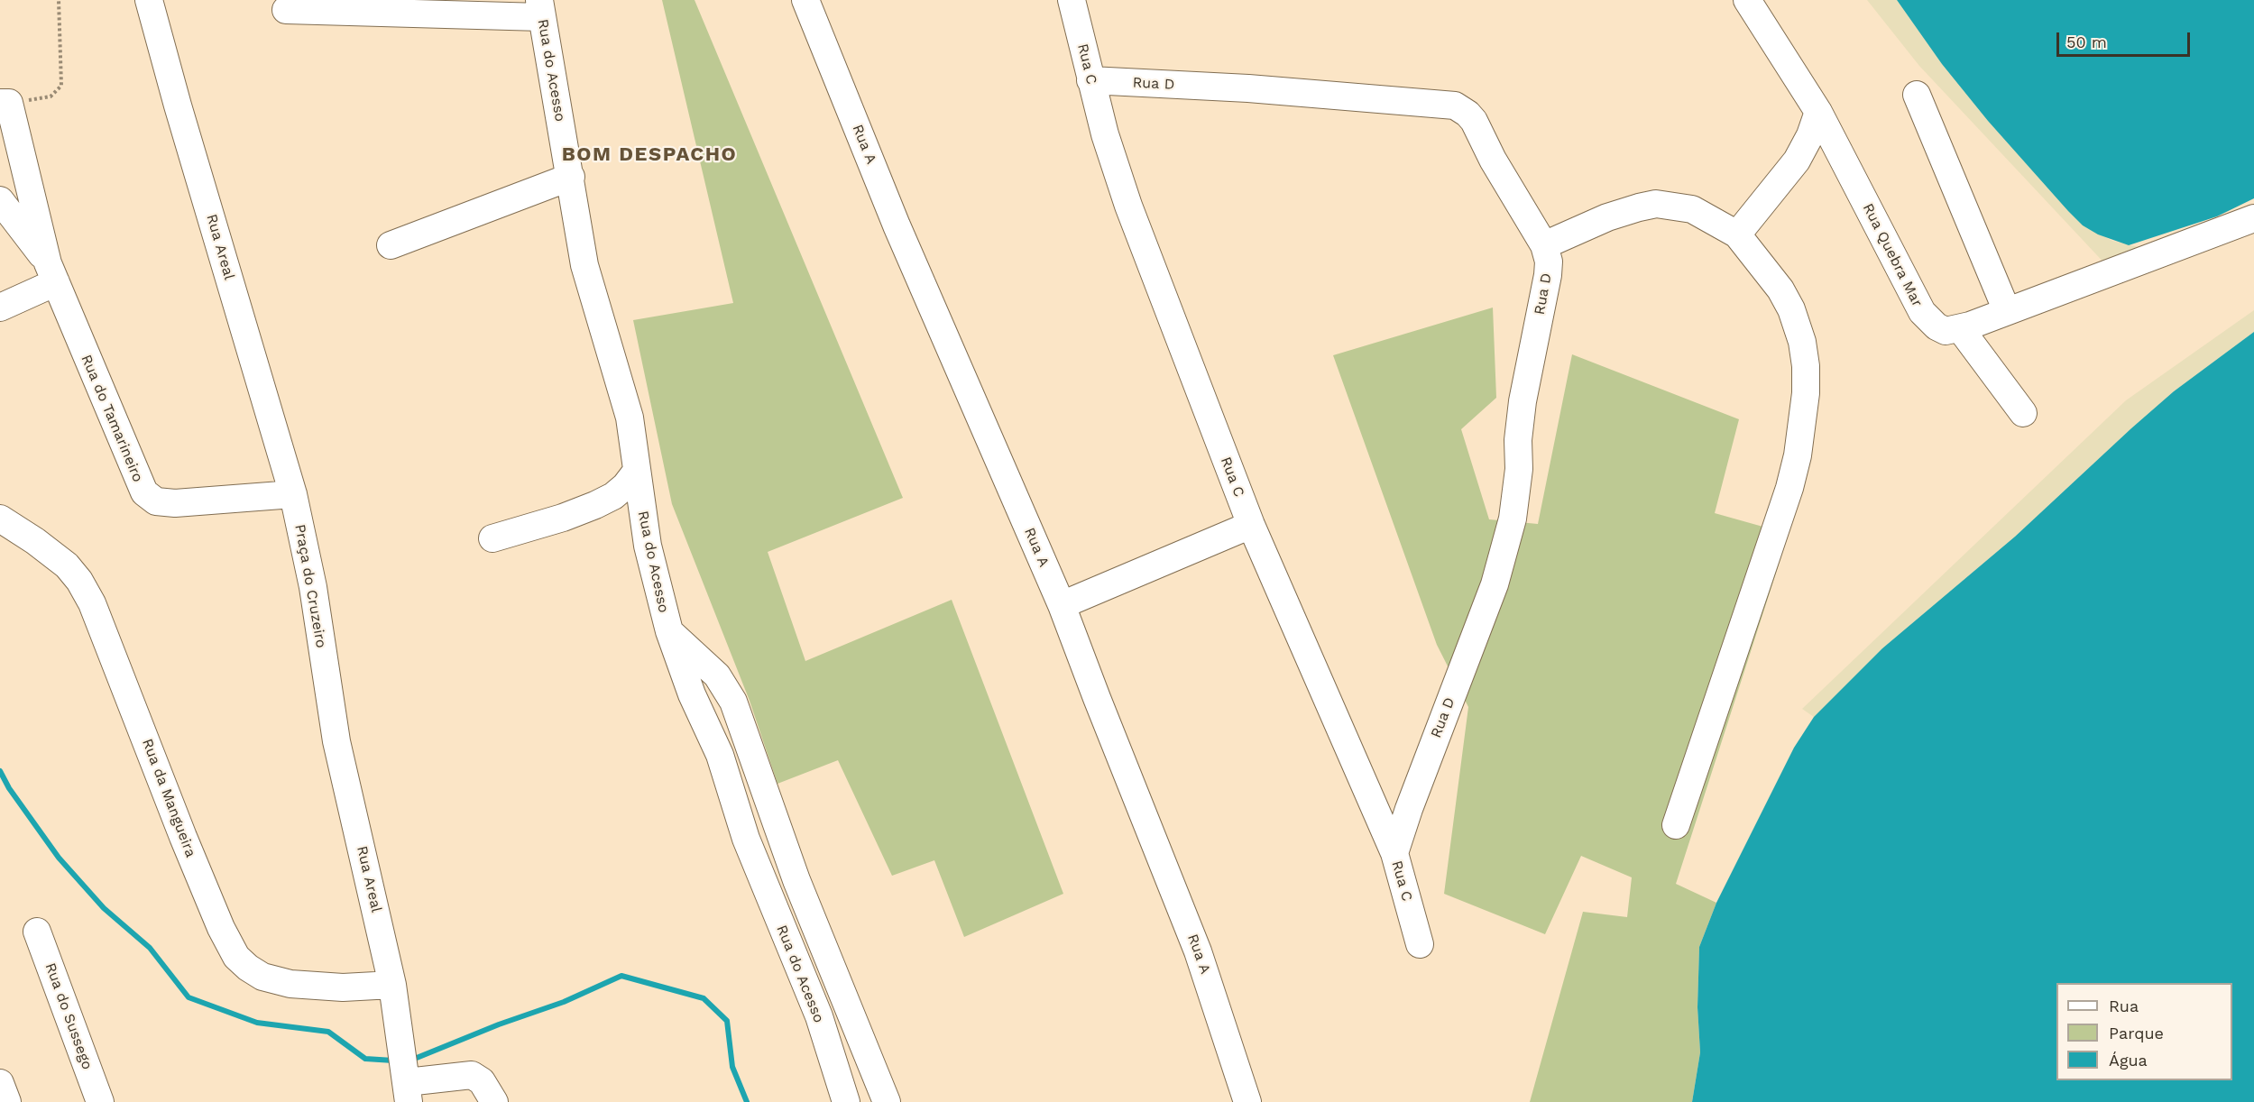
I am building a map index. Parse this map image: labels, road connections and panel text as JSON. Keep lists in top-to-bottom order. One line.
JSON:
{"streets":{"street":["Rua C","Rua do Acesso","Rua D","Rua A","Rua Areal","Rua Quebra Mar","Rua do Tamarineiro","Praça do Cruzeiro","Rua da Mangueira","Rua do Sussego"]},"crossings":[["Rua C","Rua D"],["Rua Areal","Rua do Tamarineiro"],["Rua Areal","Praça do Cruzeiro"],["Rua Areal","Rua da Mangueira"],["Rua do Tamarineiro","Praça do Cruzeiro"]],"districts":["BOM DESPACHO"],"legend":["Rua","Parque","Água"],"scale_bar":"50 m"}
